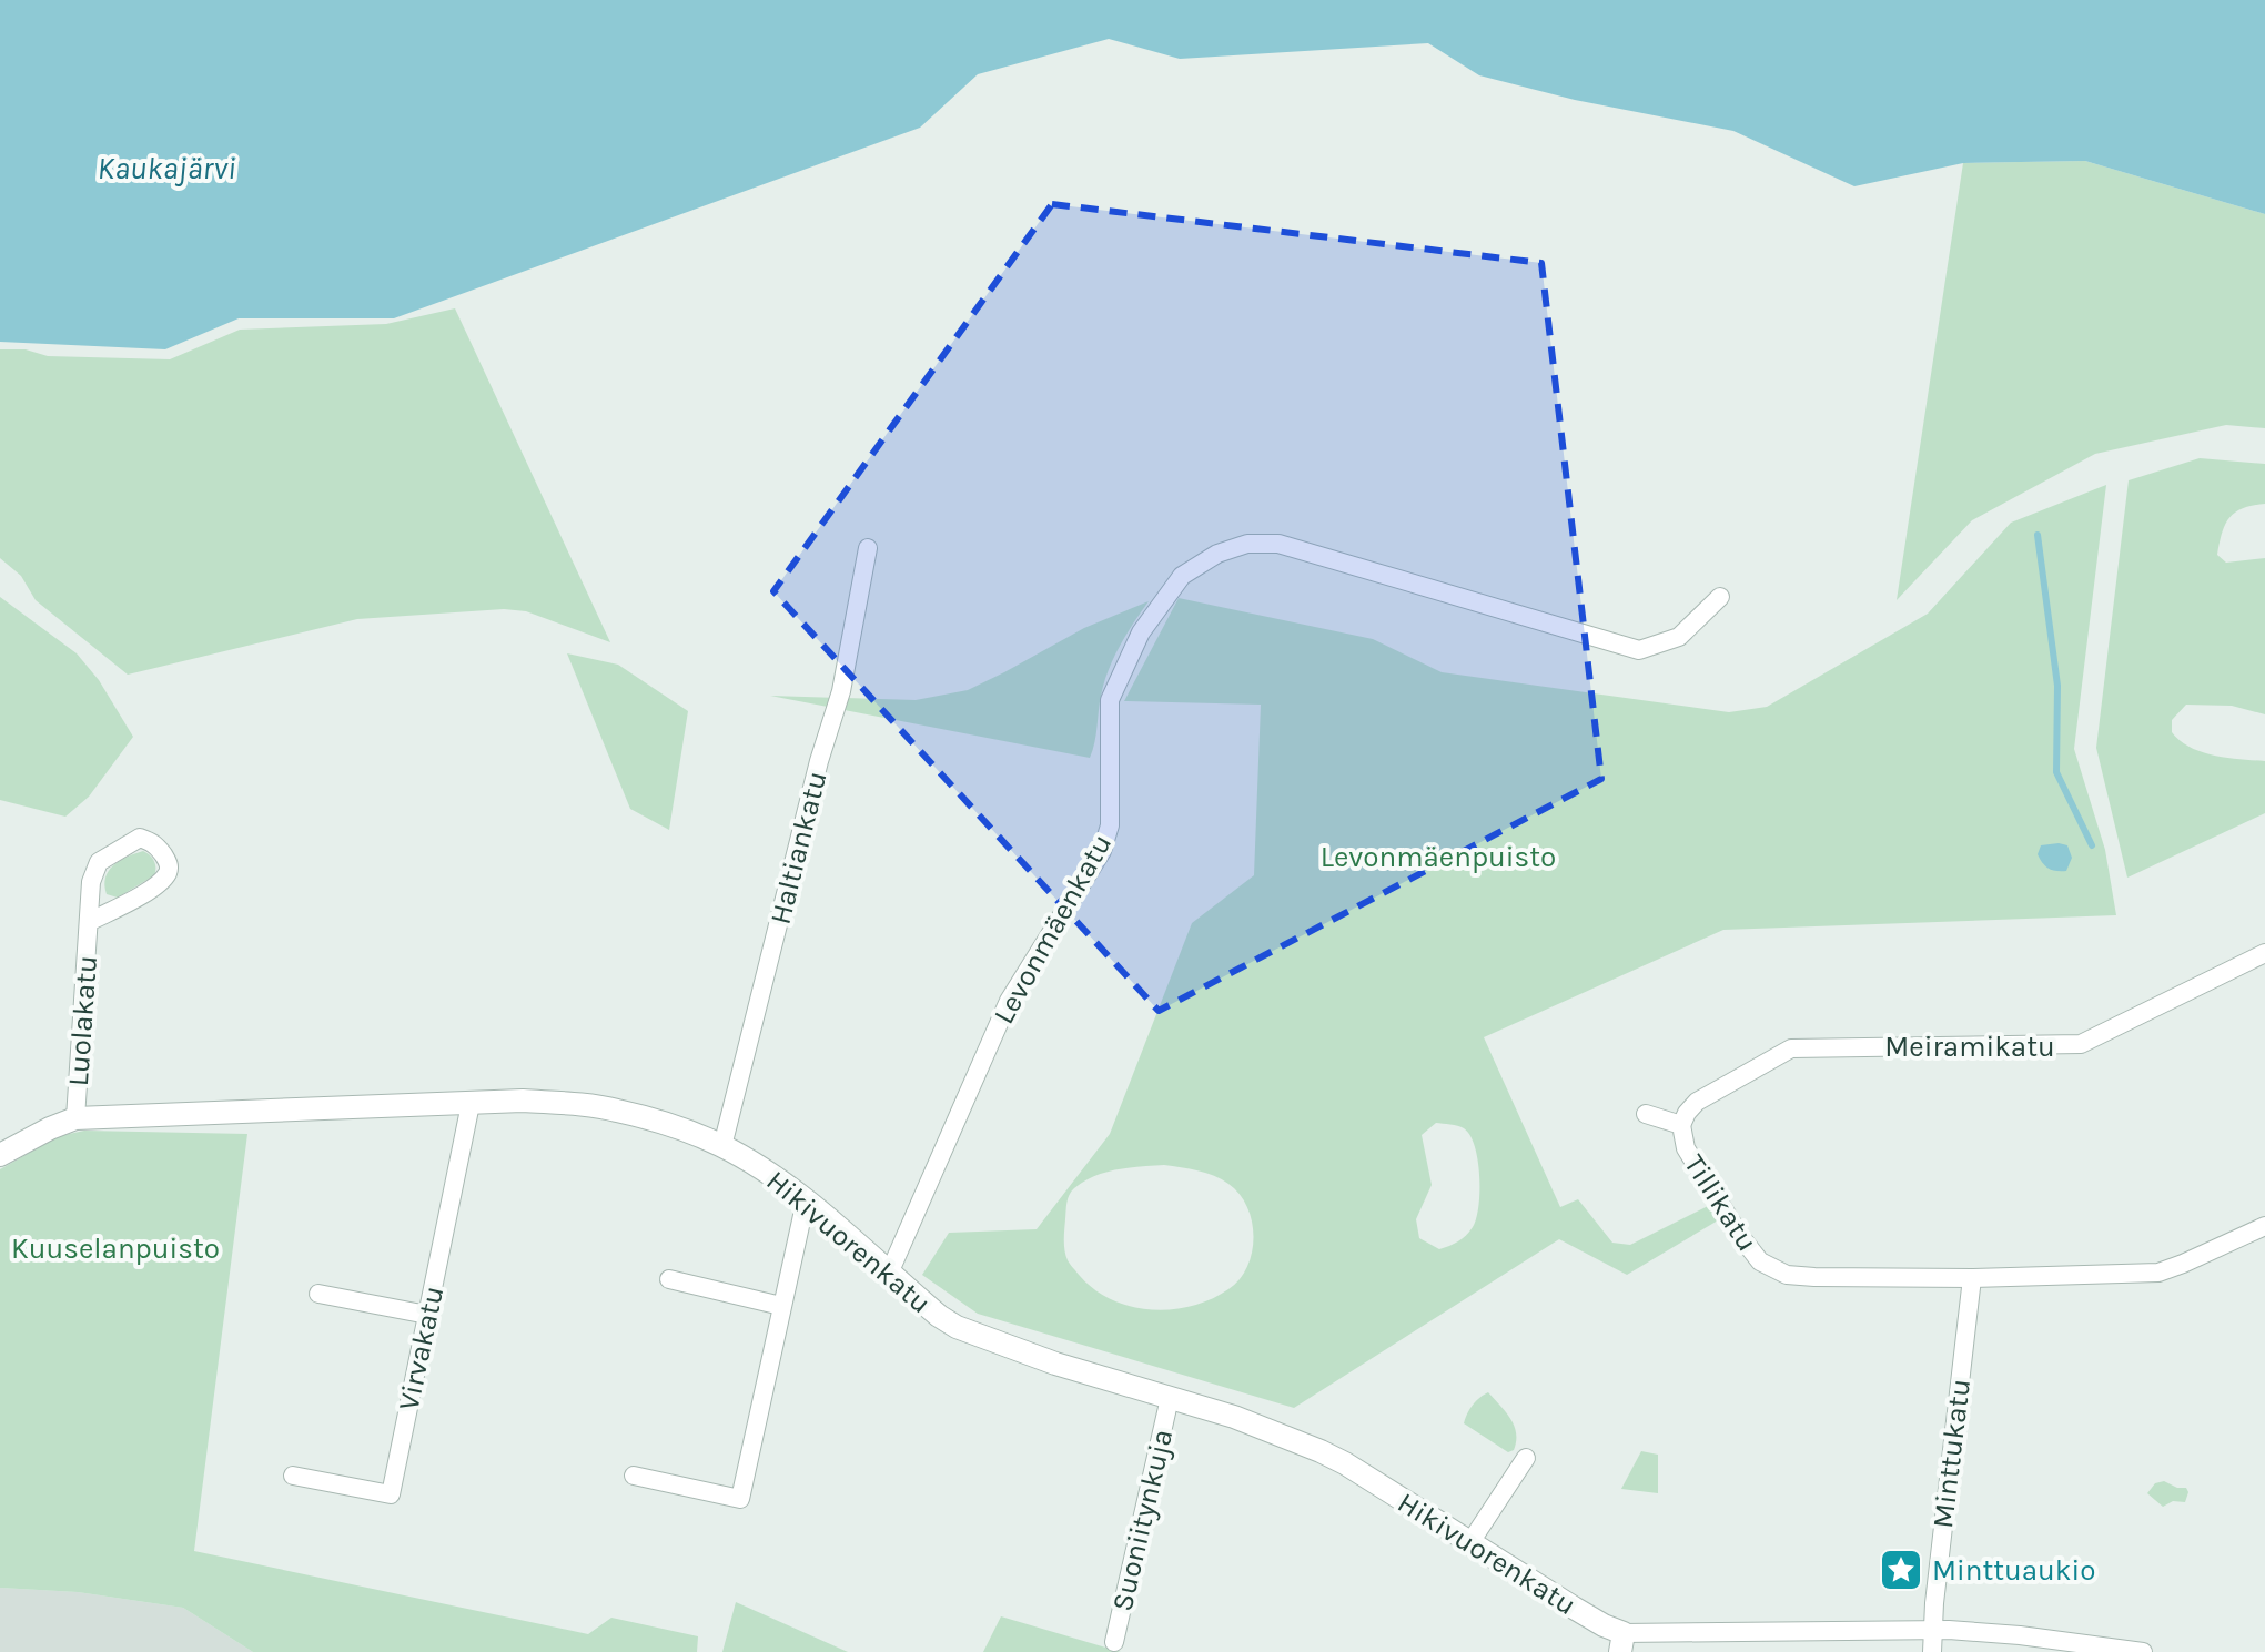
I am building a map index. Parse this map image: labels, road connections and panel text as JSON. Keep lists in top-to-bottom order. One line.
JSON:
{"streets":{"street":["Haltiankatu","Levonmäenkatu","Luolakatu","Meiramikatu","Tillikatu","Hikivuorenkatu","Virvakatu","Minttukatu","Suoniitynkuja"]},"crossings":[["Haltiankatu","Hikivuorenkatu"],["Levonmäenkatu","Hikivuorenkatu"],["Luolakatu","Hikivuorenkatu"],["Meiramikatu","Tillikatu"],["Tillikatu","Minttukatu"],["Hikivuorenkatu","Virvakatu"],["Hikivuorenkatu","Suoniitynkuja"]],"water":["Kaukajärvi"],"parks":["Levonmäenpuisto","Kuuselanpuisto"],"places":{"place":["Minttuaukio"]}}
